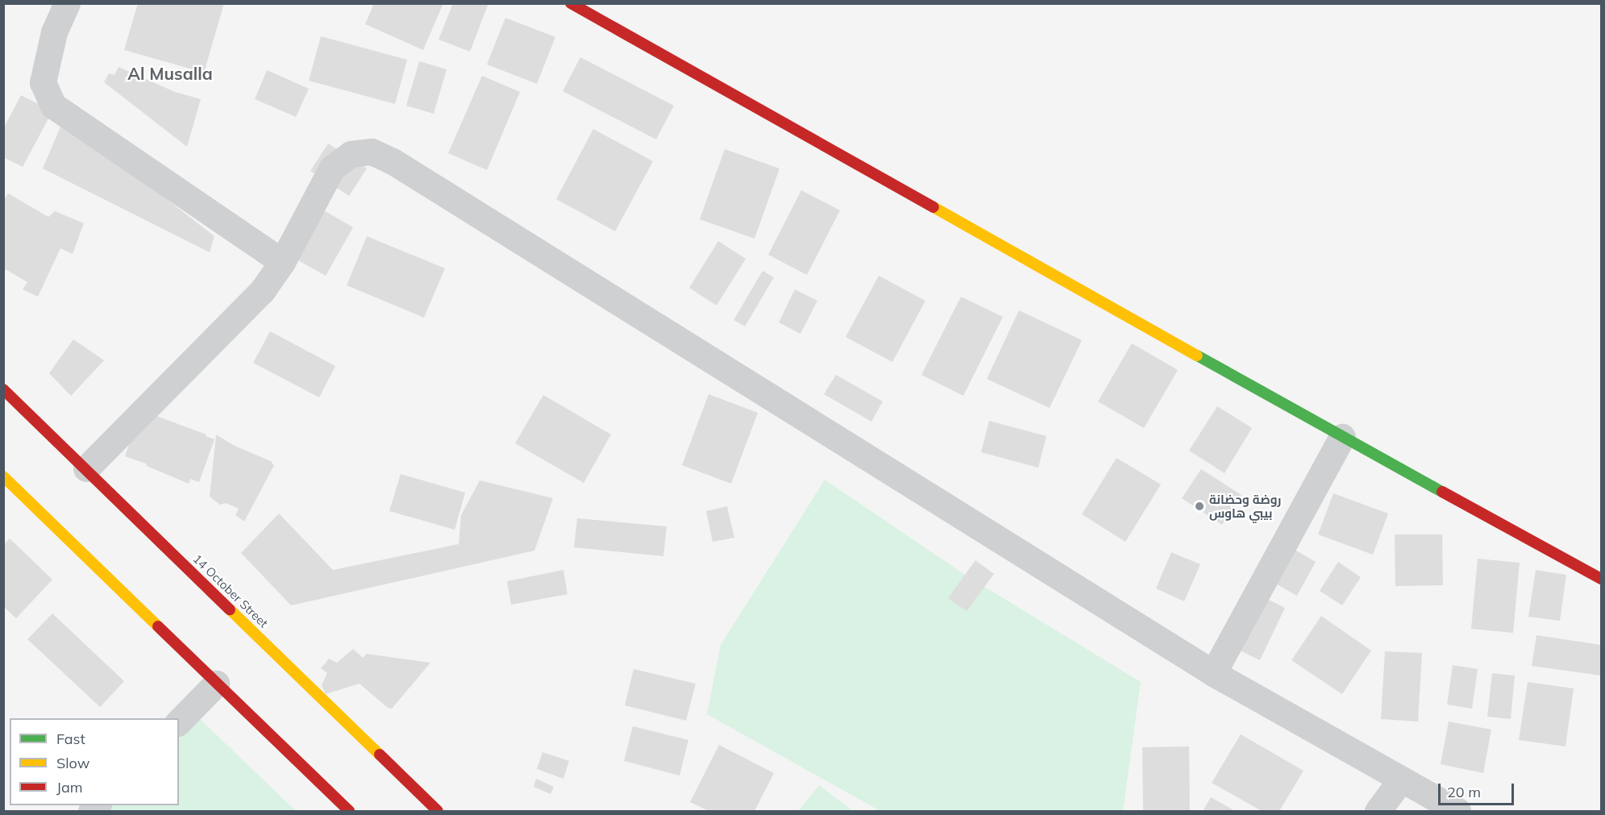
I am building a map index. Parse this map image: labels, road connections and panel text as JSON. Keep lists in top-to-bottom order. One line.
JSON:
{"streets":{"street":["14 October Street"]},"districts":["Al Musalla"],"places":["روضة وحضانة بيبي هاوس"],"legend":["Fast","Slow","Jam"],"scale_bar":"20 m"}
